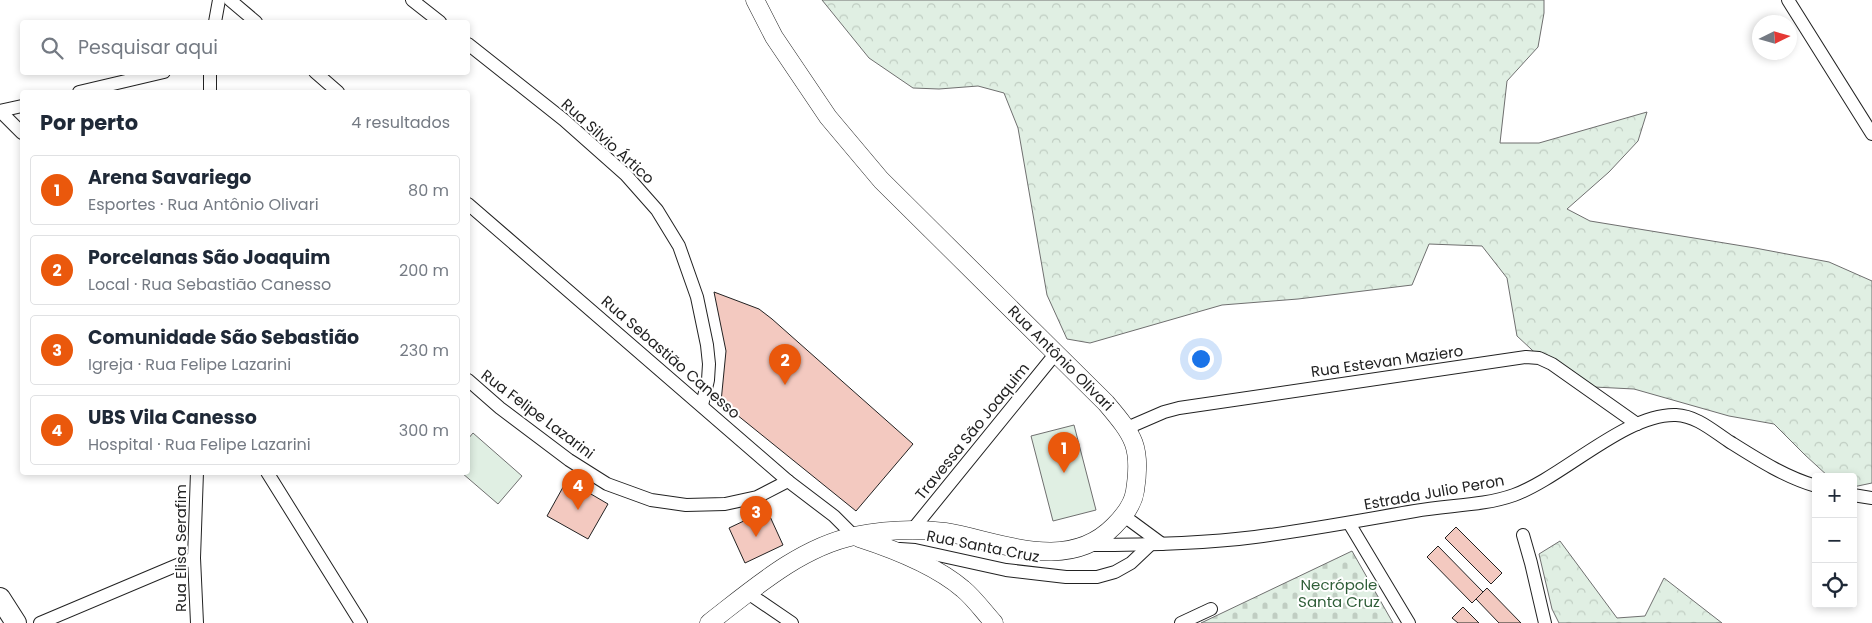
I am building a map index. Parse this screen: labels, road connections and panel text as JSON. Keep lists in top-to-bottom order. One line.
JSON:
{"streets":{"street":["Rua Silvio Ártico","Rua Sebastião Canesso","Rua Antônio Olivari","Rua Estevan Maziero","Rua Felipe Lazarini","Travessa São Joaquim","Estrada Julio Peron","Rua Santa Cruz","Rua Elisa Serafim"]},"crossings":[["Rua Silvio Ártico","Rua Sebastião Canesso"],["Rua Sebastião Canesso","Rua Antônio Olivari"],["Rua Sebastião Canesso","Rua Felipe Lazarini"],["Rua Antônio Olivari","Rua Estevan Maziero"],["Rua Antônio Olivari","Travessa São Joaquim"],["Rua Antônio Olivari","Estrada Julio Peron"],["Rua Estevan Maziero","Estrada Julio Peron"],["Estrada Julio Peron","Rua Santa Cruz"]],"parks":["Necrópole Santa Cruz"],"north":"right","page":{"search":"Pesquisar aqui","heading":["Por perto","4 resultados"],"list":[{"mark":"1","name":"Arena Savariego","note":"Esportes · Rua Antônio Olivari","value":"80 m"},{"mark":"2","name":"Porcelanas São Joaquim","note":"Local · Rua Sebastião Canesso","value":"200 m"},{"mark":"3","name":"Comunidade São Sebastião","note":"Igreja · Rua Felipe Lazarini","value":"230 m"},{"mark":"4","name":"UBS Vila Canesso","note":"Hospital · Rua Felipe Lazarini","value":"300 m"}],"pins":["2","1","4","3"],"map_buttons":["+","−"]}}
